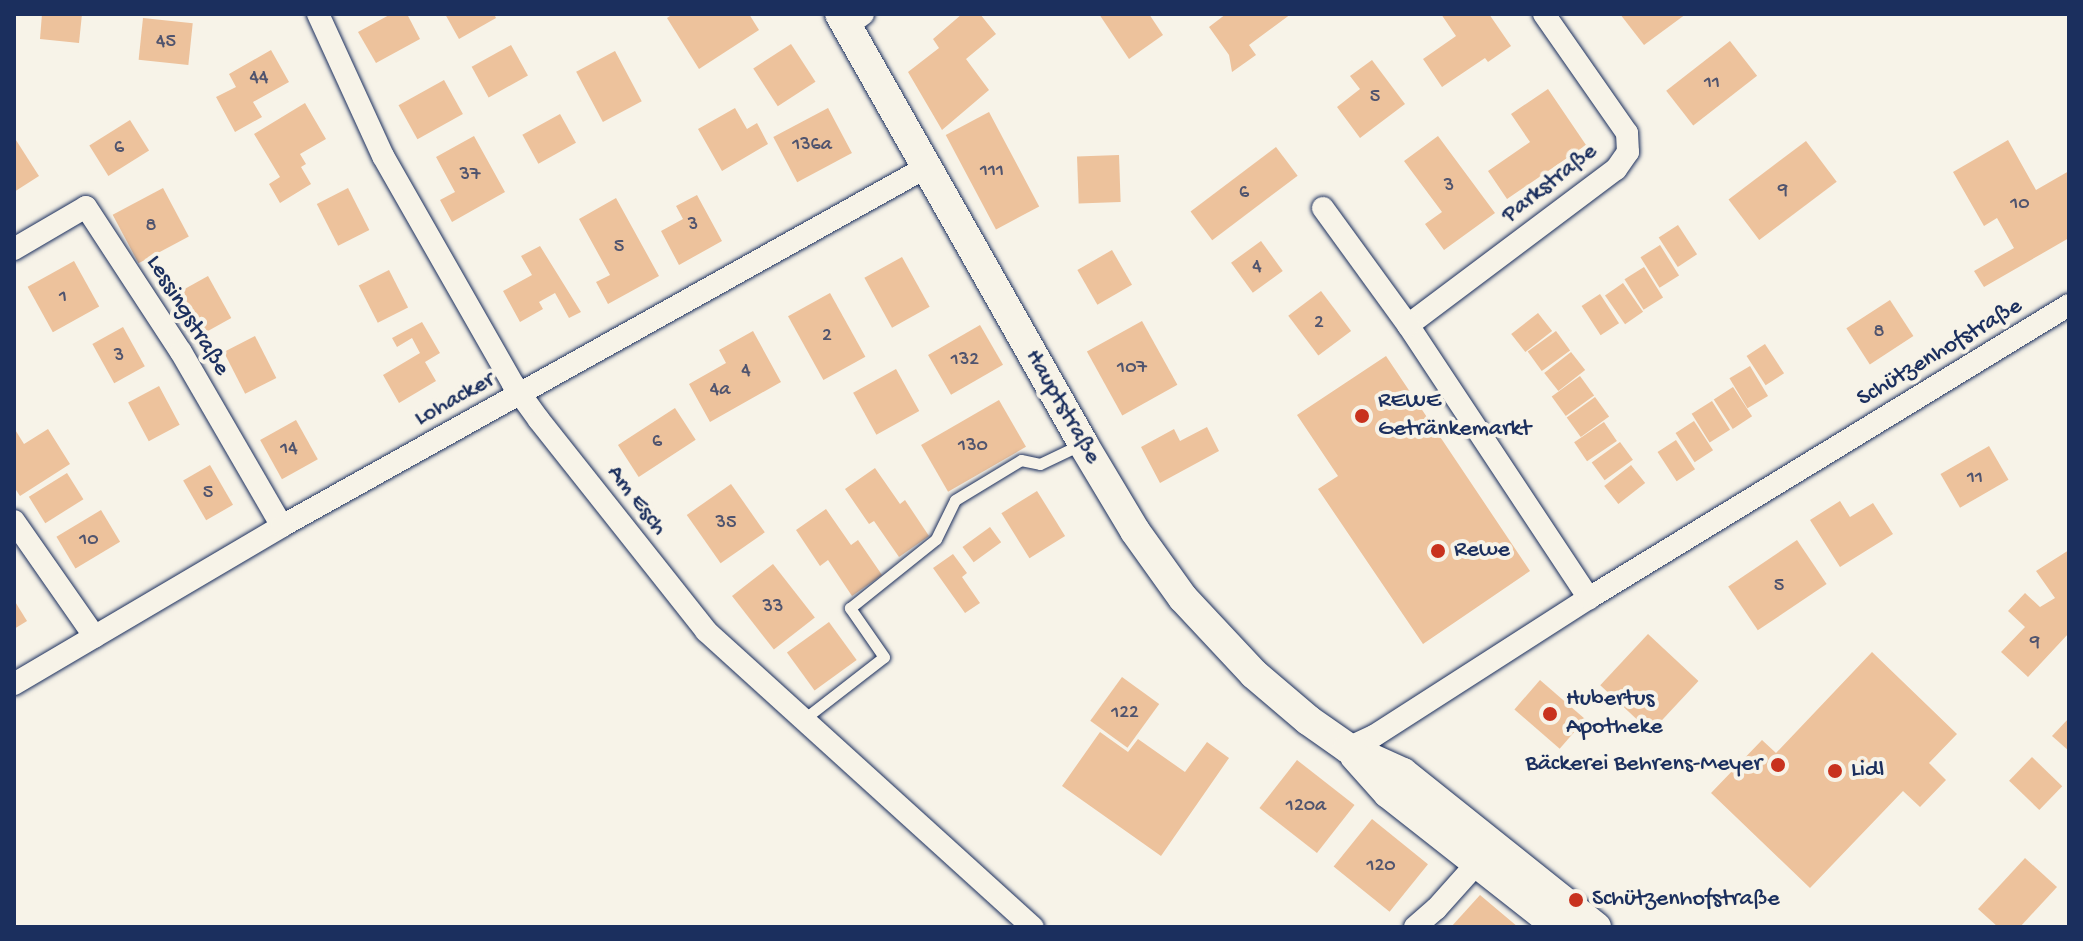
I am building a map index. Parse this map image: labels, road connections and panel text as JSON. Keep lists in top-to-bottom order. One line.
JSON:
{"streets":{"main road":["Hauptstraße"],"street":["Parkstraße","Lessingstraße","Schützenhofstraße","Lohacker","Am Esch"]},"crossings":[["Lessingstraße","Lohacker"],["Schützenhofstraße","Hauptstraße"],["Lohacker","Hauptstraße"],["Lohacker","Am Esch"]],"places":["REWE Getränkemarkt","Rewe","Hubertus Apotheke","Bäckerei Behrens-Meyer","Lidl","Schützenhofstraße"],"house_numbers":["45","44","11","5","136a","6","111","37","3","9","6","10","3","8","5","4","1","2","8","2","3","132","107","4","4a","6","130","14","11","5","35","10","5","33","9","122","120a","120"]}
